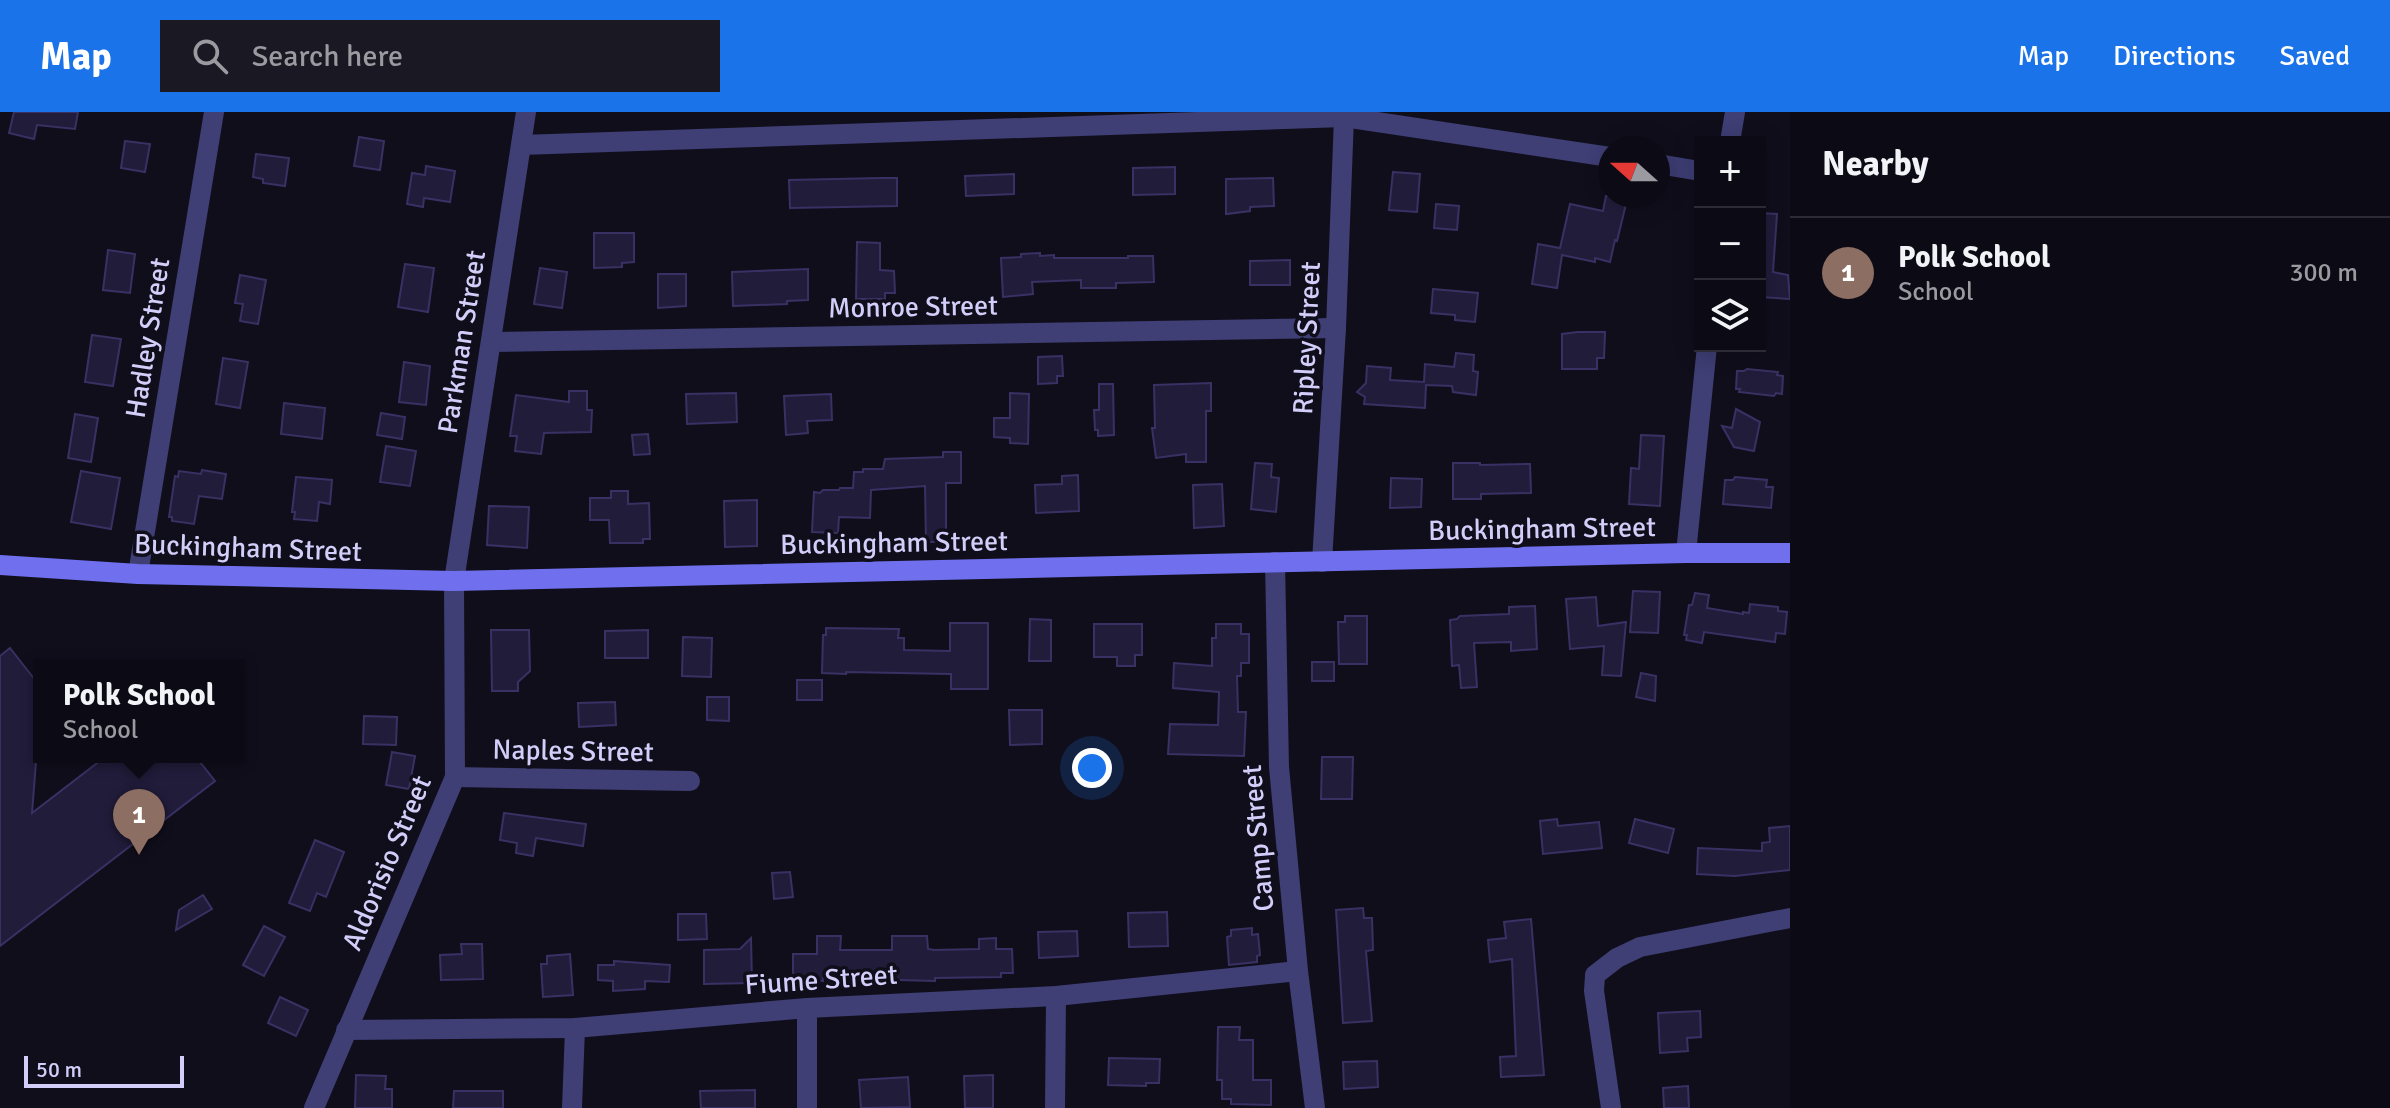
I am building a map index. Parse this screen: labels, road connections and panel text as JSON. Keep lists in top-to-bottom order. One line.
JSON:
{"streets":{"main road":["Buckingham Street"],"street":["Monroe Street","Hadley Street","Ripley Street","Parkman Street","Naples Street","Camp Street","Aldorisio Street","Fiume Street"]},"crossings":[["Monroe Street","Ripley Street"],["Monroe Street","Parkman Street"],["Hadley Street","Buckingham Street"],["Ripley Street","Buckingham Street"],["Parkman Street","Buckingham Street"],["Parkman Street","Aldorisio Street"],["Buckingham Street","Camp Street"],["Buckingham Street","Aldorisio Street"],["Naples Street","Aldorisio Street"],["Camp Street","Fiume Street"],["Aldorisio Street","Fiume Street"]],"scale_bar":"50 m","north":"left","page":{"header":"Map","search":"Search here","nav":["Map","Directions","Saved"],"heading":"Nearby","map_buttons":["+","−"],"list":[{"mark":"1","name":"Polk School","note":"School","value":"300 m"}],"popup":["Polk School","School"],"pins":"1","scale":"50 m"}}
